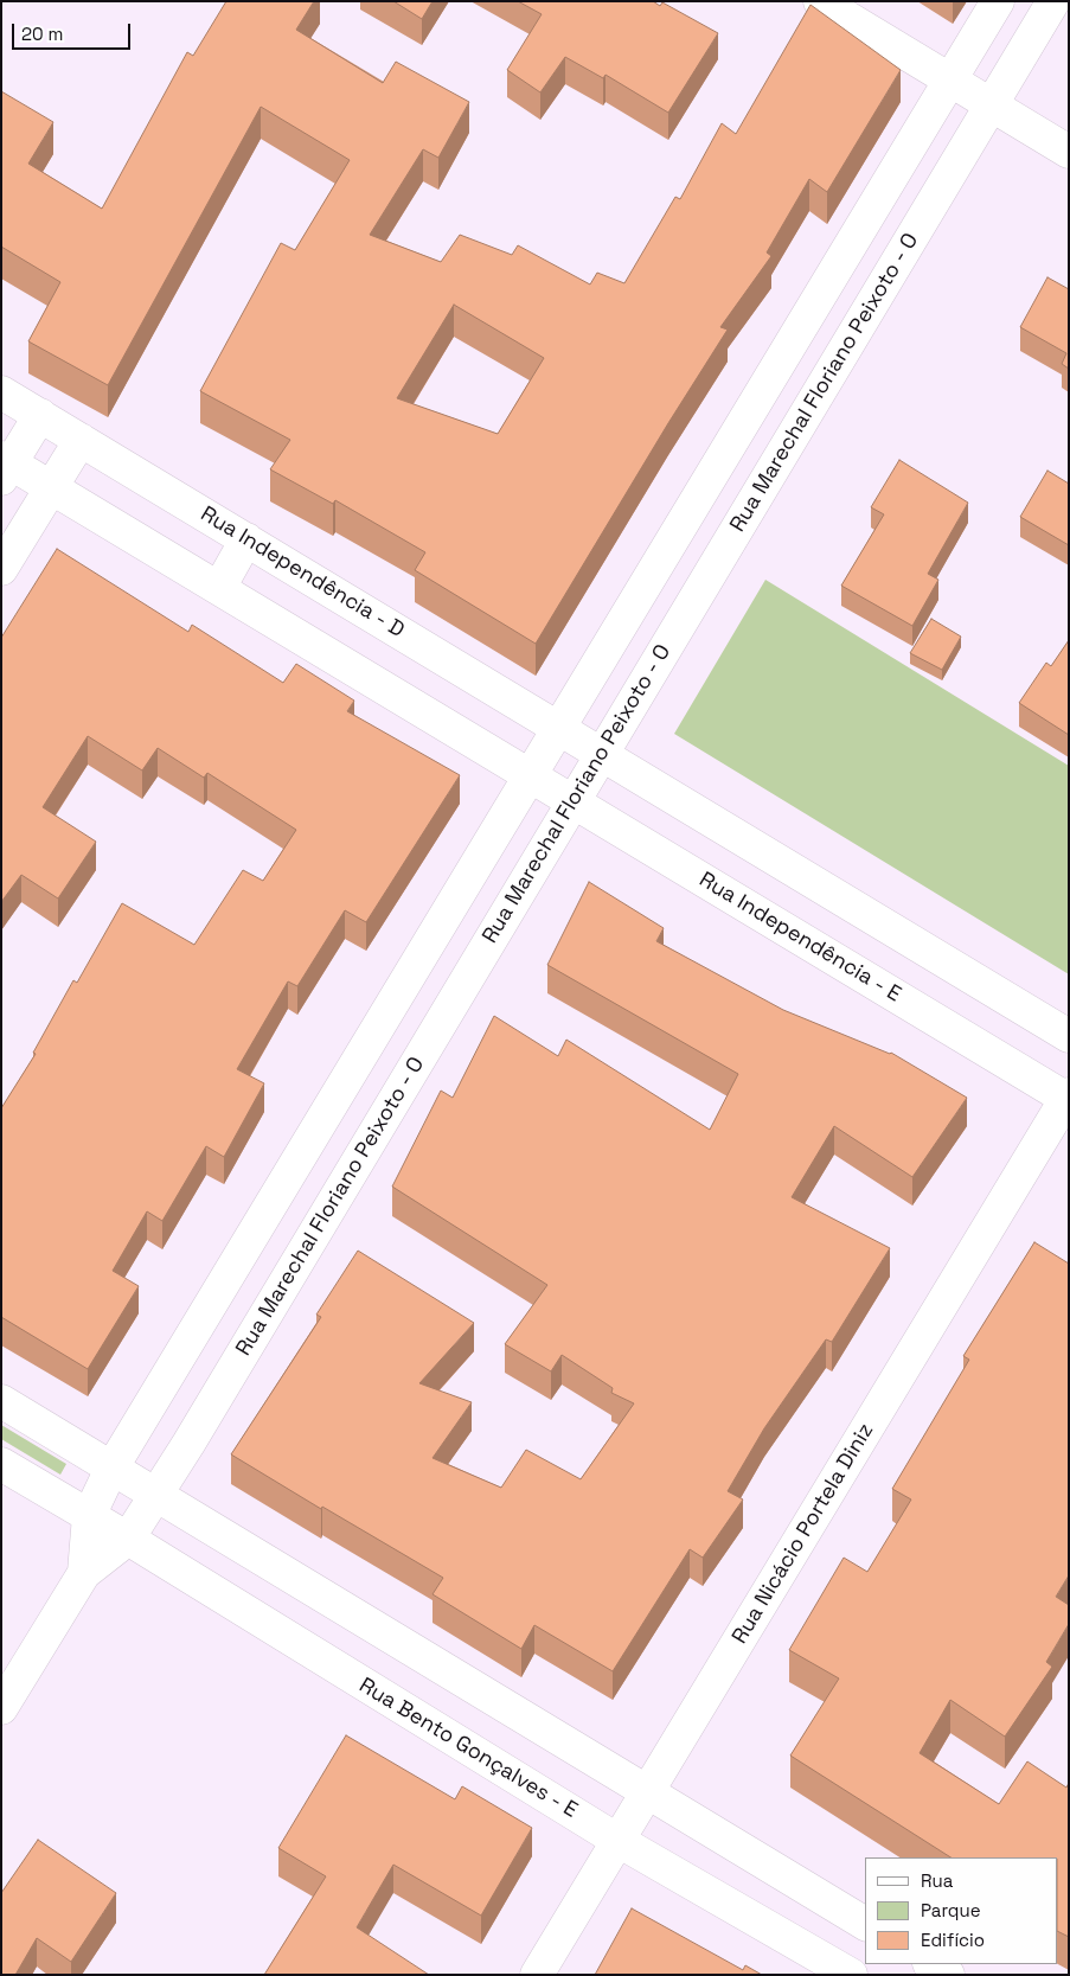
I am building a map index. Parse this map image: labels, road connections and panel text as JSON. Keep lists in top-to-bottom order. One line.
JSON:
{"streets":{"street":["Rua Marechal Floriano Peixoto - O","Rua Independência - D","Rua Independência - E","Rua Nicácio Portela Diniz","Rua Bento Gonçalves - E"]},"crossings":[["Rua Marechal Floriano Peixoto - O","Rua Independência - D"],["Rua Marechal Floriano Peixoto - O","Rua Independência - E"],["Rua Marechal Floriano Peixoto - O","Rua Bento Gonçalves - E"],["Rua Independência - E","Rua Nicácio Portela Diniz"],["Rua Nicácio Portela Diniz","Rua Bento Gonçalves - E"]],"legend":["Rua","Parque","Edifício"],"scale_bar":"20 m"}
